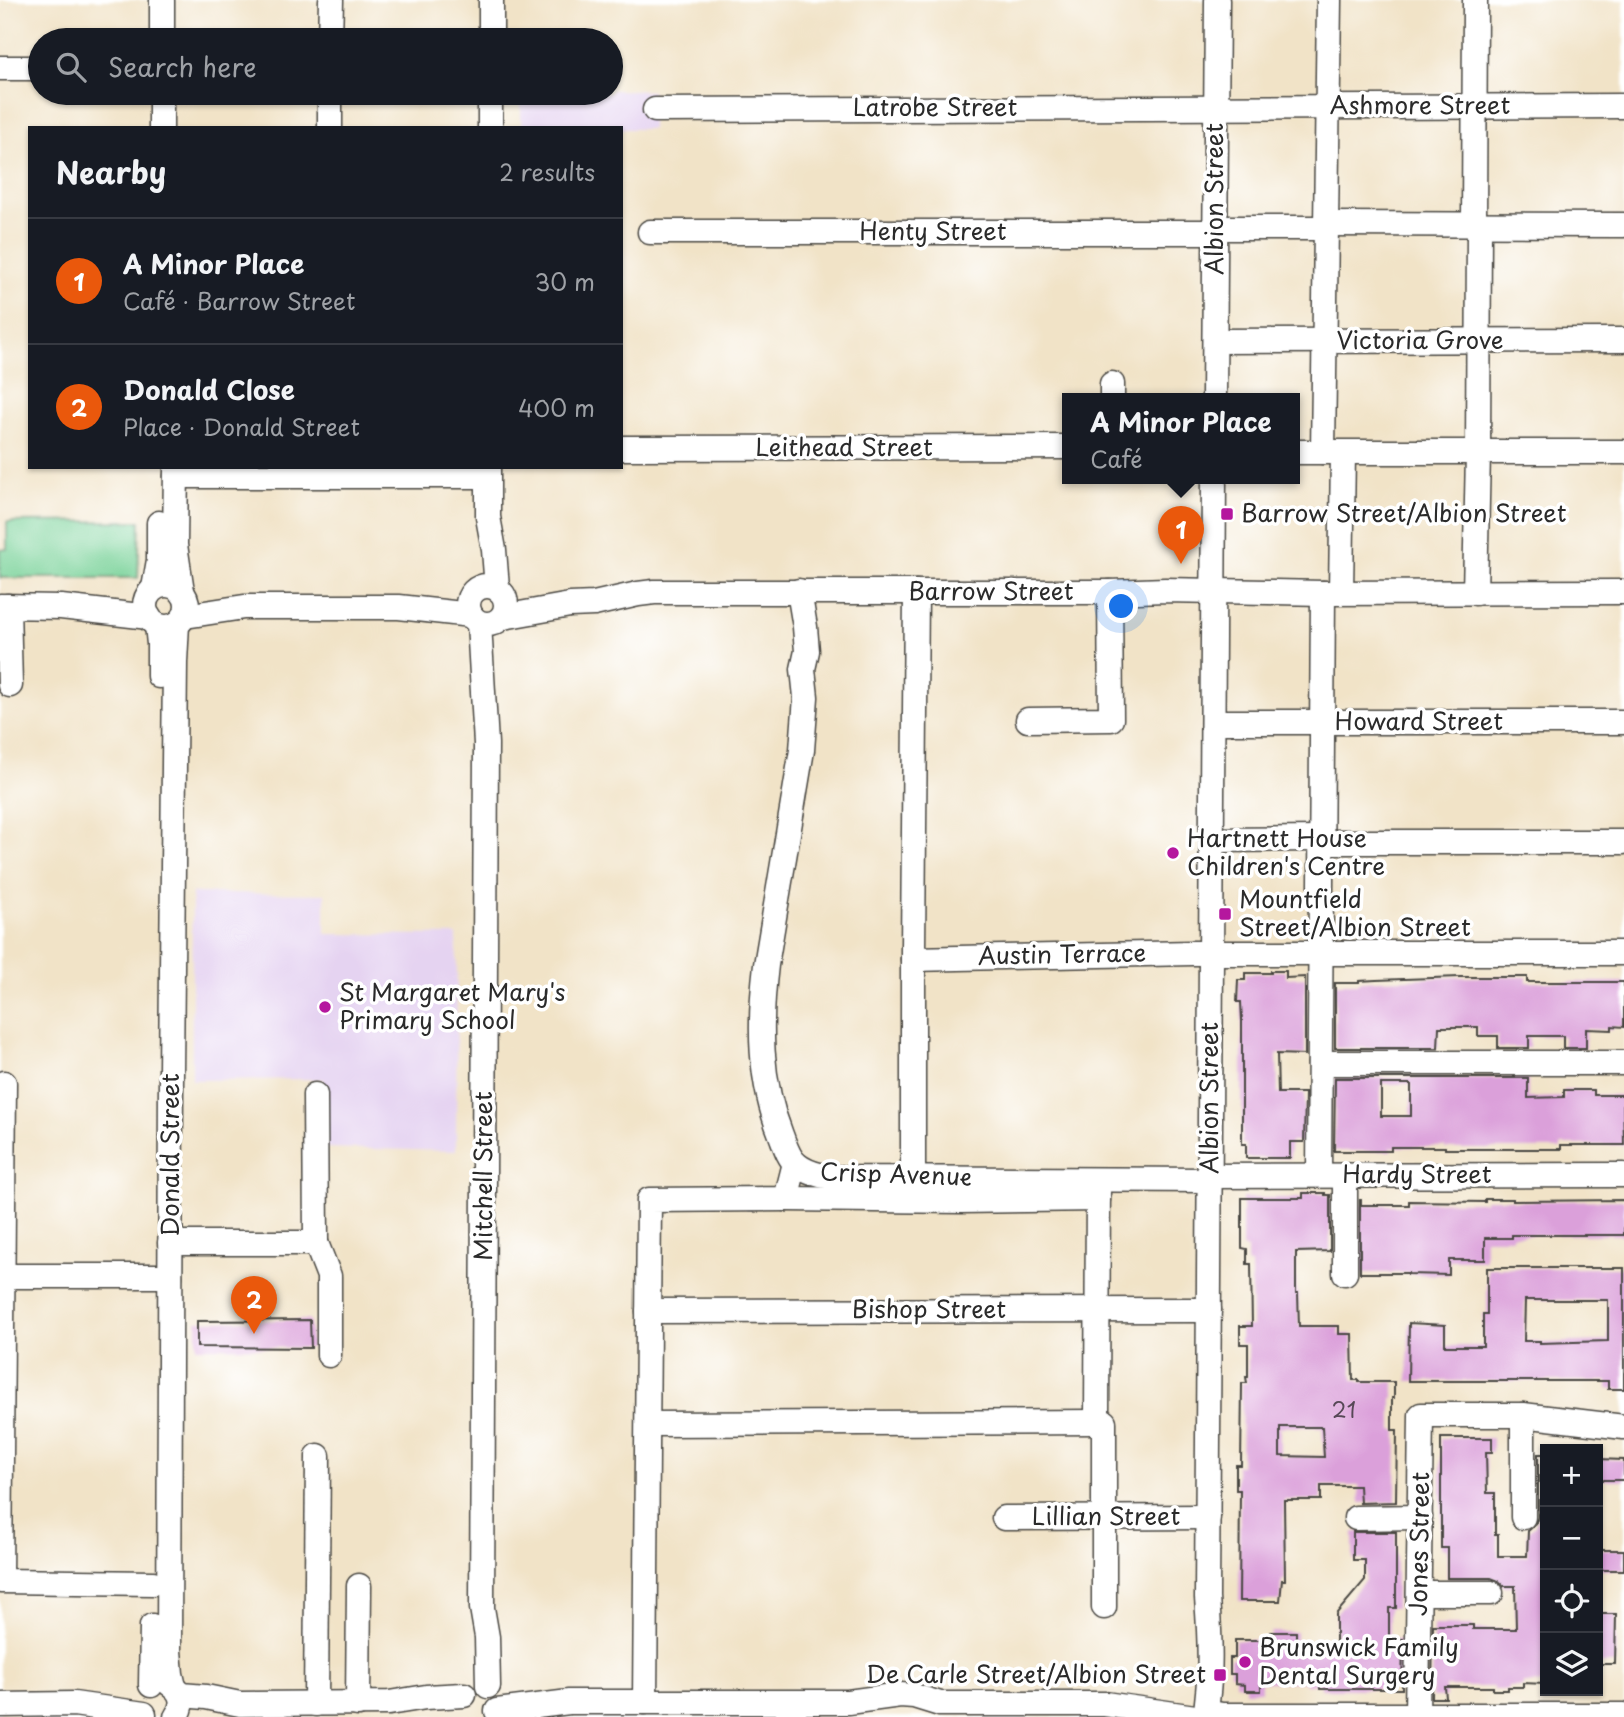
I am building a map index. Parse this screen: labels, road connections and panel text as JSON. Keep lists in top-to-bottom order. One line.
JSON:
{"streets":{"street":["Ashmore Street","Latrobe Street","Albion Street","Henty Street","Victoria Grove","Leithead Street","Barrow Street","Howard Street","Austin Terrace","Donald Street","Crisp Avenue","Hardy Street","Mitchell Street","Bishop Street","Lillian Street","Jones Street"]},"crossings":[["Ashmore Street","Latrobe Street"],["Ashmore Street","Albion Street"],["Latrobe Street","Albion Street"],["Albion Street","Henty Street"],["Albion Street","Victoria Grove"],["Albion Street","Barrow Street"],["Albion Street","Howard Street"],["Albion Street","Austin Terrace"],["Albion Street","Crisp Avenue"],["Albion Street","Hardy Street"],["Albion Street","Bishop Street"],["Albion Street","Lillian Street"],["Barrow Street","Donald Street"],["Barrow Street","Crisp Avenue"],["Barrow Street","Mitchell Street"],["Crisp Avenue","Hardy Street"]],"places":{"transit":["Barrow Street/Albion Street","Mountfield Street/Albion Street","De Carle Street/Albion Street"],"other":["Hartnett House Children's Centre","St Margaret Mary's Primary School","Brunswick Family Dental Surgery"]},"house_numbers":["21"],"page":{"search":"Search here","heading":["Nearby","2 results"],"list":[{"mark":"1","name":"A Minor Place","note":"Café · Barrow Street","value":"30 m"},{"mark":"2","name":"Donald Close","note":"Place · Donald Street","value":"400 m"}],"popup":["A Minor Place","Café"],"pins":["1","2"],"map_buttons":["+","−"]}}
